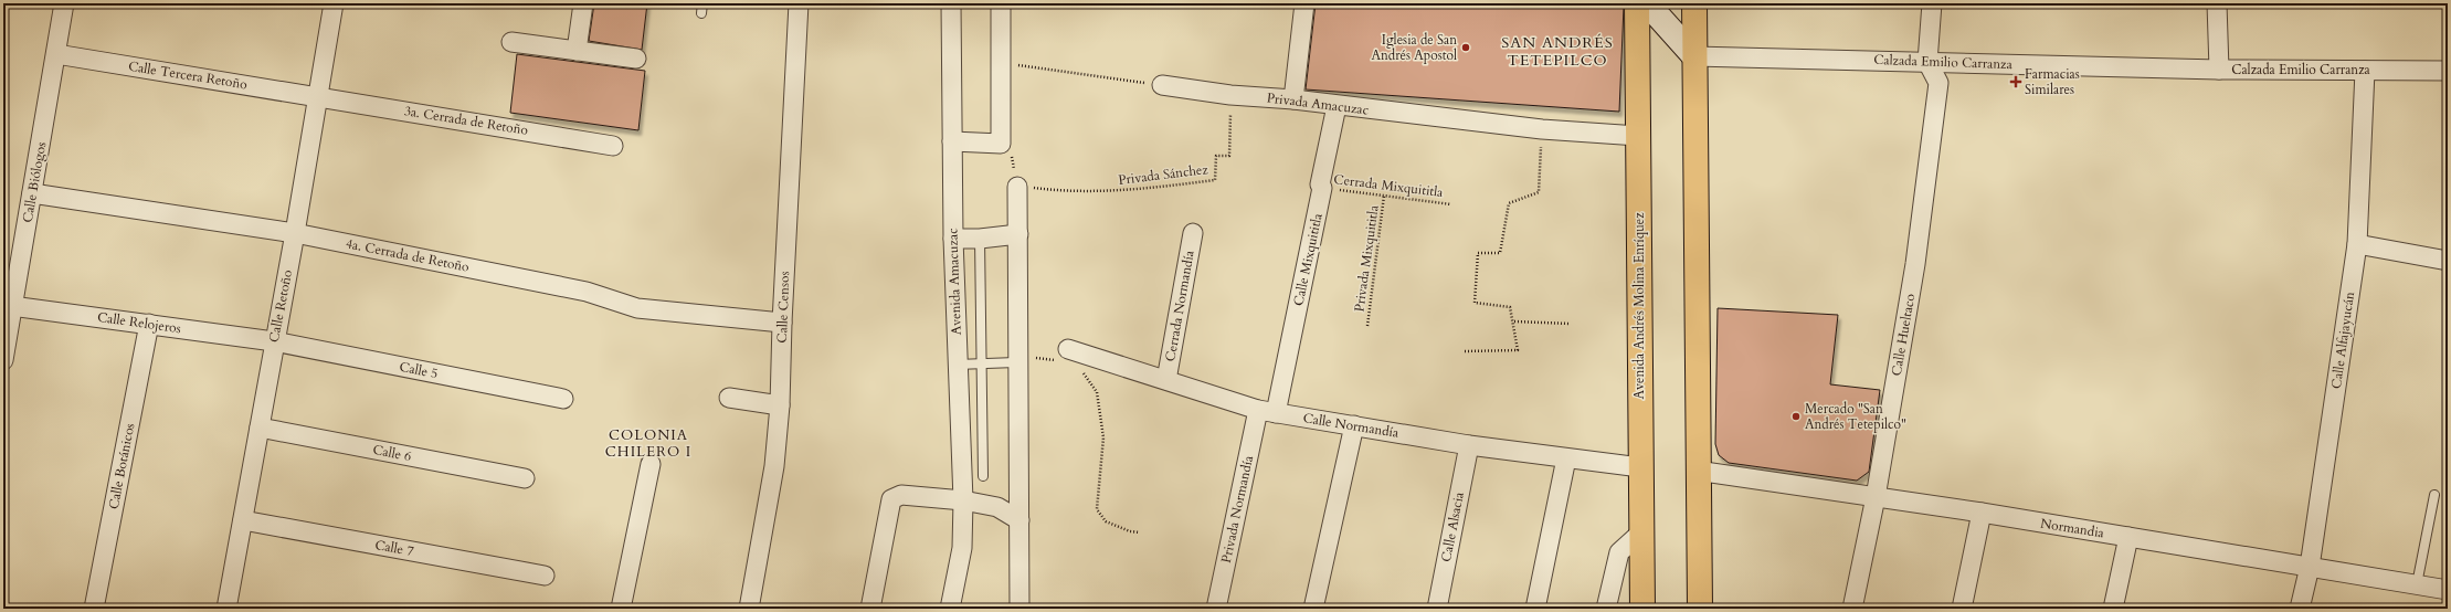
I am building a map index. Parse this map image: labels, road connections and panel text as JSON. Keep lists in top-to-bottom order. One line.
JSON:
{"streets":{"main road":["Avenida Andrés Molina Enríquez"],"street":["Calzada Emilio Carranza","Calle Tercera Retoño","Privada Amacuzac","3a. Cerrada de Retoño","Calle Biólogos","4a. Cerrada de Retoño","Calle Mixquititla","Avenida Amacuzac","Calle Retoño","Cerrada Normandía","Calle Censos","Calle Relojeros","Calle Hueltaco","Calle Alfajayucán","Calle 5","Calle Normandía","Calle 6","Calle Botánicos","Privada Normandía","Calle Alsacia","Normandia","Calle 7"],"path":["Privada Sánchez","Cerrada Mixquititla","Privada Mixquititla"]},"crossings":[["Calzada Emilio Carranza","Calle Hueltaco"],["Calzada Emilio Carranza","Calle Alfajayucán"],["Calle Tercera Retoño","3a. Cerrada de Retoño"],["Calle Tercera Retoño","Calle Biólogos"],["Calle Tercera Retoño","Calle Retoño"],["Privada Amacuzac","Privada Sánchez"],["Privada Amacuzac","Calle Mixquititla"],["Privada Amacuzac","Avenida Andrés Molina Enríquez"],["3a. Cerrada de Retoño","Calle Retoño"],["Calle Biólogos","4a. Cerrada de Retoño"],["Calle Biólogos","Calle Relojeros"],["Cerrada Mixquititla","Privada Mixquititla"],["Cerrada Mixquititla","Calle Mixquititla"],["4a. Cerrada de Retoño","Calle Retoño"],["4a. Cerrada de Retoño","Calle Censos"],["Calle Mixquititla","Calle Normandía"],["Calle Mixquititla","Privada Normandía"],["Calle Retoño","Calle Relojeros"],["Calle Retoño","Calle 5"],["Calle Retoño","Calle 6"],["Calle Retoño","Calle 7"],["Cerrada Normandía","Calle Normandía"],["Avenida Andrés Molina Enríquez","Calle Normandía"],["Calle Relojeros","Calle 5"],["Calle Relojeros","Calle Botánicos"],["Calle Hueltaco","Normandia"],["Calle Alfajayucán","Normandia"],["Calle Normandía","Privada Normandía"],["Calle Normandía","Calle Alsacia"]],"districts":["SAN ANDRÉS TETEPILCO","COLONIA CHILERO I"],"places":{"other":["Iglesia de San Andrés Apostol","Mercado \"San Andrés Tetepilco\""],"health":["Farmacias Similares"]}}
